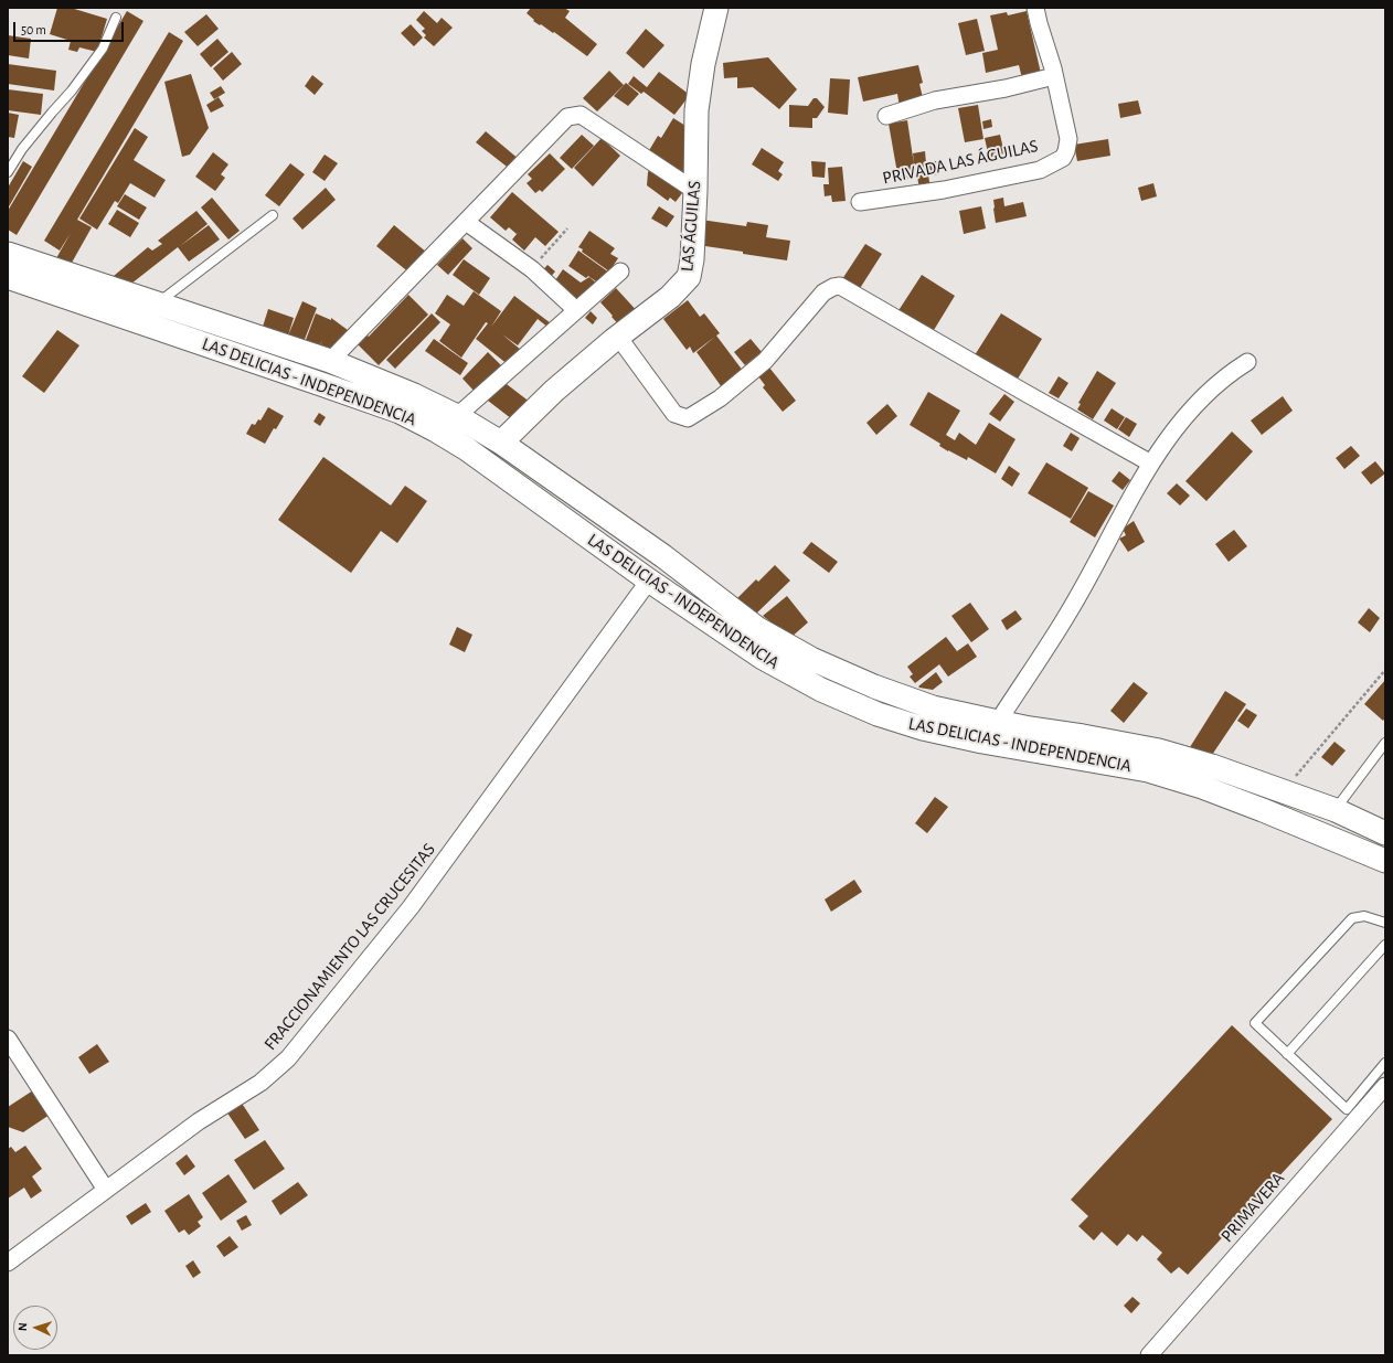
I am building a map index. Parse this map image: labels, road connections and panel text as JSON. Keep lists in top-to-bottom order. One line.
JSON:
{"streets":{"main road":["LAS ÁGUILAS","LAS DELICIAS - INDEPENDENCIA"],"street":["PRIVADA LAS ÁGUILAS","FRACCIONAMIENTO LAS CRUCESITAS","PRIMAVERA"]},"crossings":[["LAS ÁGUILAS","LAS DELICIAS - INDEPENDENCIA"],["LAS DELICIAS - INDEPENDENCIA","FRACCIONAMIENTO LAS CRUCESITAS"]],"scale_bar":"50 m","north":"left"}
